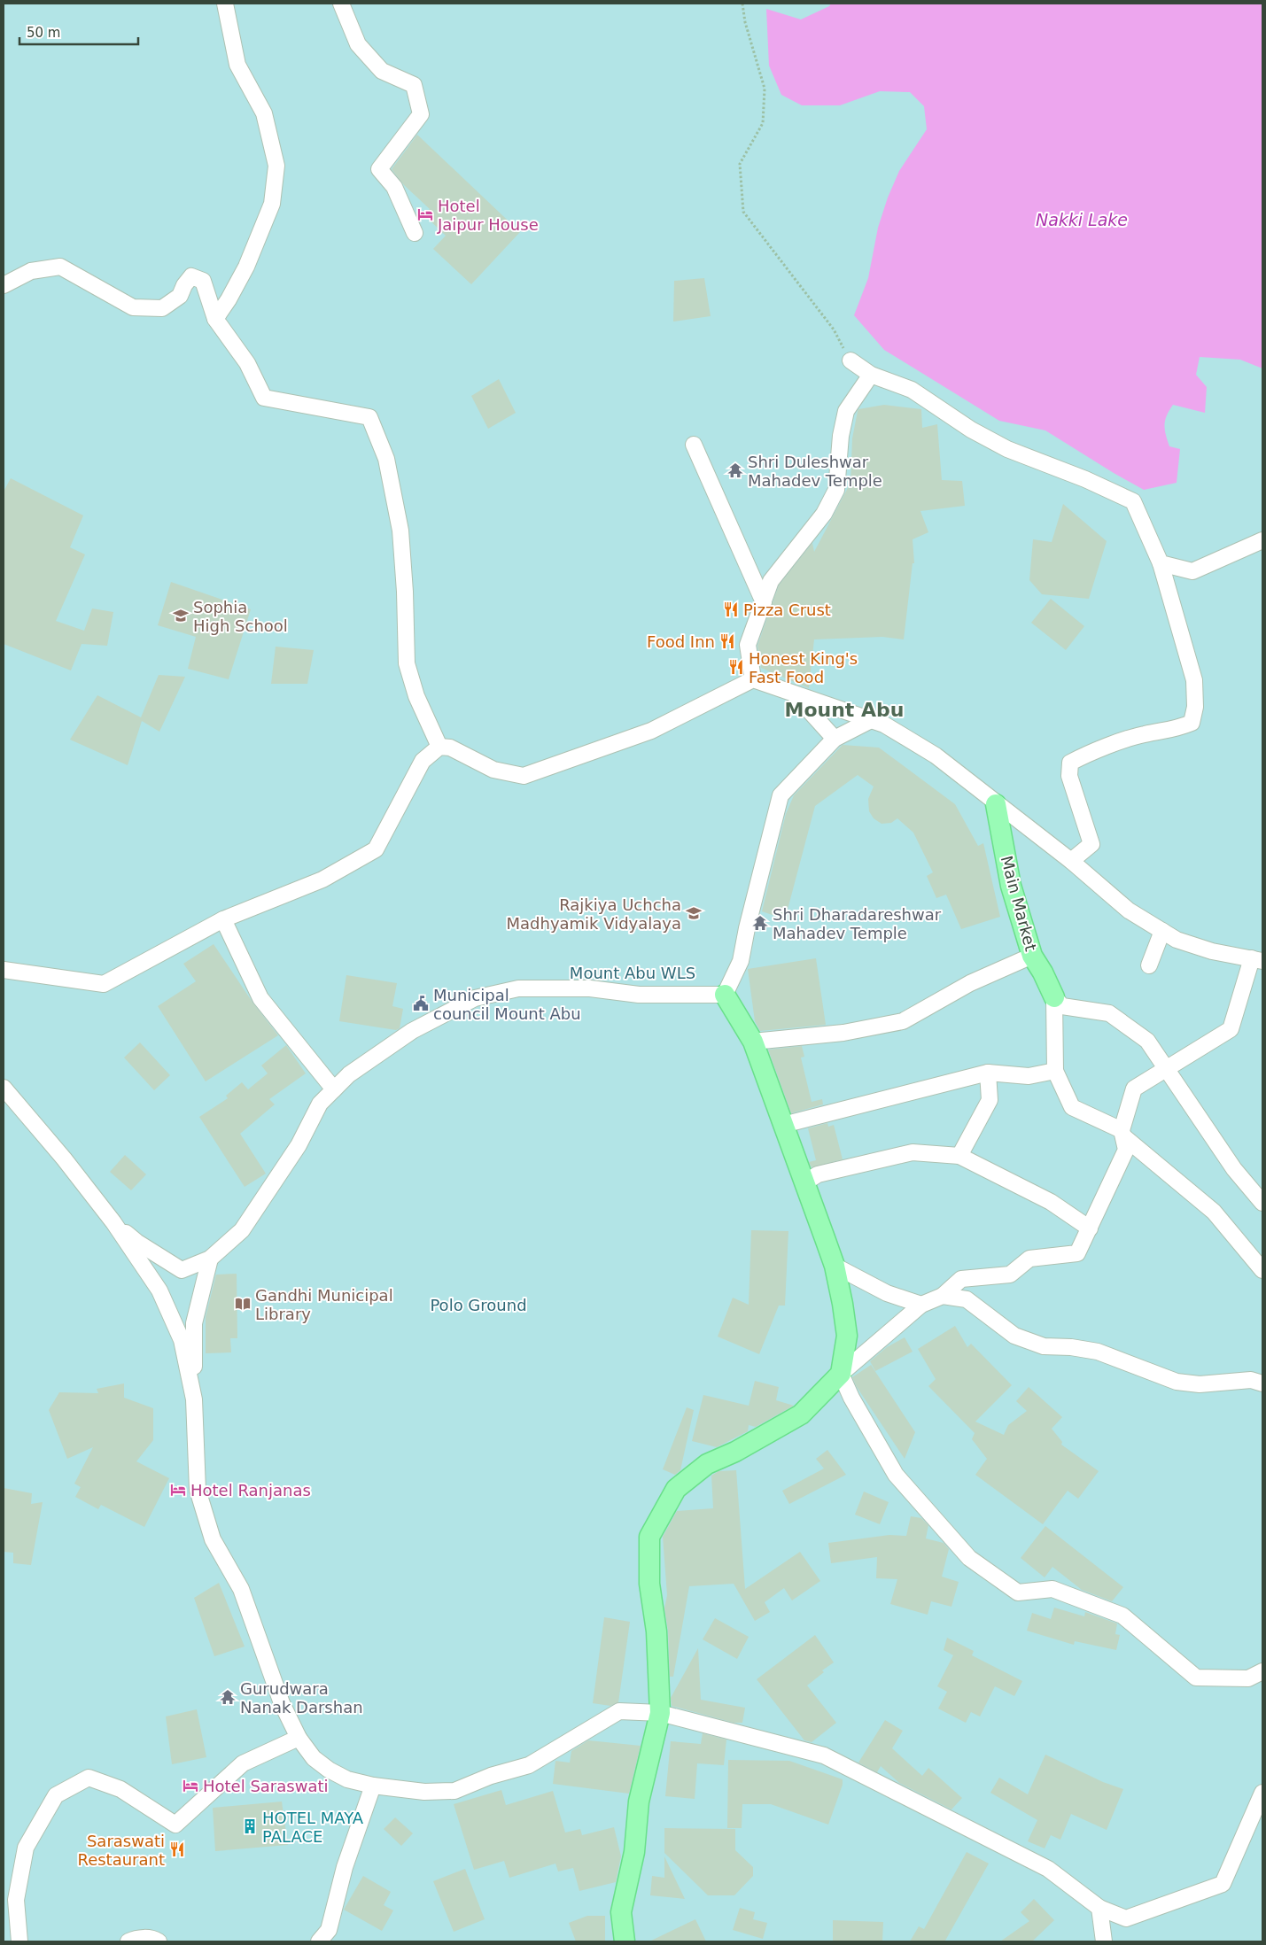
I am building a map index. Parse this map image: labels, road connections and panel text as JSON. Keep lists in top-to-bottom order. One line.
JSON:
{"streets":{"main road":["Main Market"]},"districts":["Mount Abu"],"water":["Nakki Lake"],"parks":["Mount Abu WLS","Polo Ground"],"places":{"hotel":["Hotel Jaipur House","Hotel Ranjanas","Hotel Saraswati"],"temple":["Shri Duleshwar Mahadev Temple","Shri Dharadareshwar Mahadev Temple","Gurudwara Nanak Darshan"],"restaurant":["Pizza Crust","Food Inn","Honest King's Fast Food","Saraswati Restaurant"],"school or university":["Sophia High School","Rajkiya Uchcha Madhyamik Vidyalaya"],"public building":["Municipal council Mount Abu"],"library":["Gandhi Municipal Library"],"building":["HOTEL MAYA PALACE"]},"scale_bar":"50 m"}
